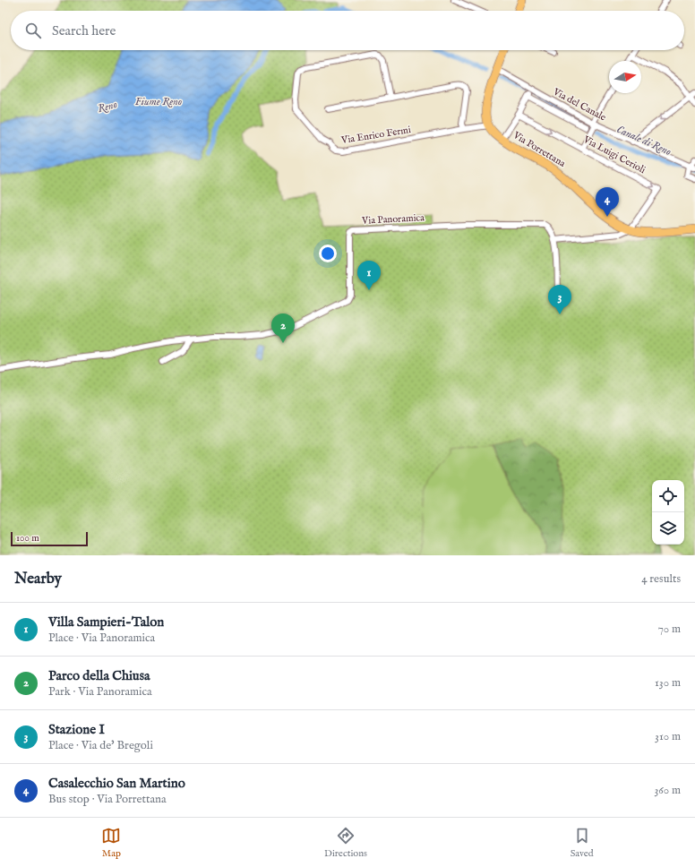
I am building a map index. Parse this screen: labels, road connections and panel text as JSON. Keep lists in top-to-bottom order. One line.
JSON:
{"streets":{"main road":["Via Porrettana"],"street":["Via del Canale","Via Enrico Fermi","Via Luigi Cerioli","Via Panoramica"]},"crossings":[["Via Porrettana","Via Luigi Cerioli"]],"water":["Fiume Reno","Reno","Canale di Reno"],"scale_bar":"100 m","north":"right","page":{"search":"Search here","pins":["4","1","3","2"],"scale":"100 m","heading":["Nearby","4 results"],"list":[{"mark":"1","name":"Villa Sampieri-Talon","note":"Place · Via Panoramica","value":"70 m"},{"mark":"2","name":"Parco della Chiusa","note":"Park · Via Panoramica","value":"130 m"},{"mark":"3","name":"Stazione I","note":"Place · Via de' Bregoli","value":"310 m"},{"mark":"4","name":"Casalecchio San Martino","note":"Bus stop · Via Porrettana","value":"360 m"}],"nav":["Map","Directions","Saved"]}}
